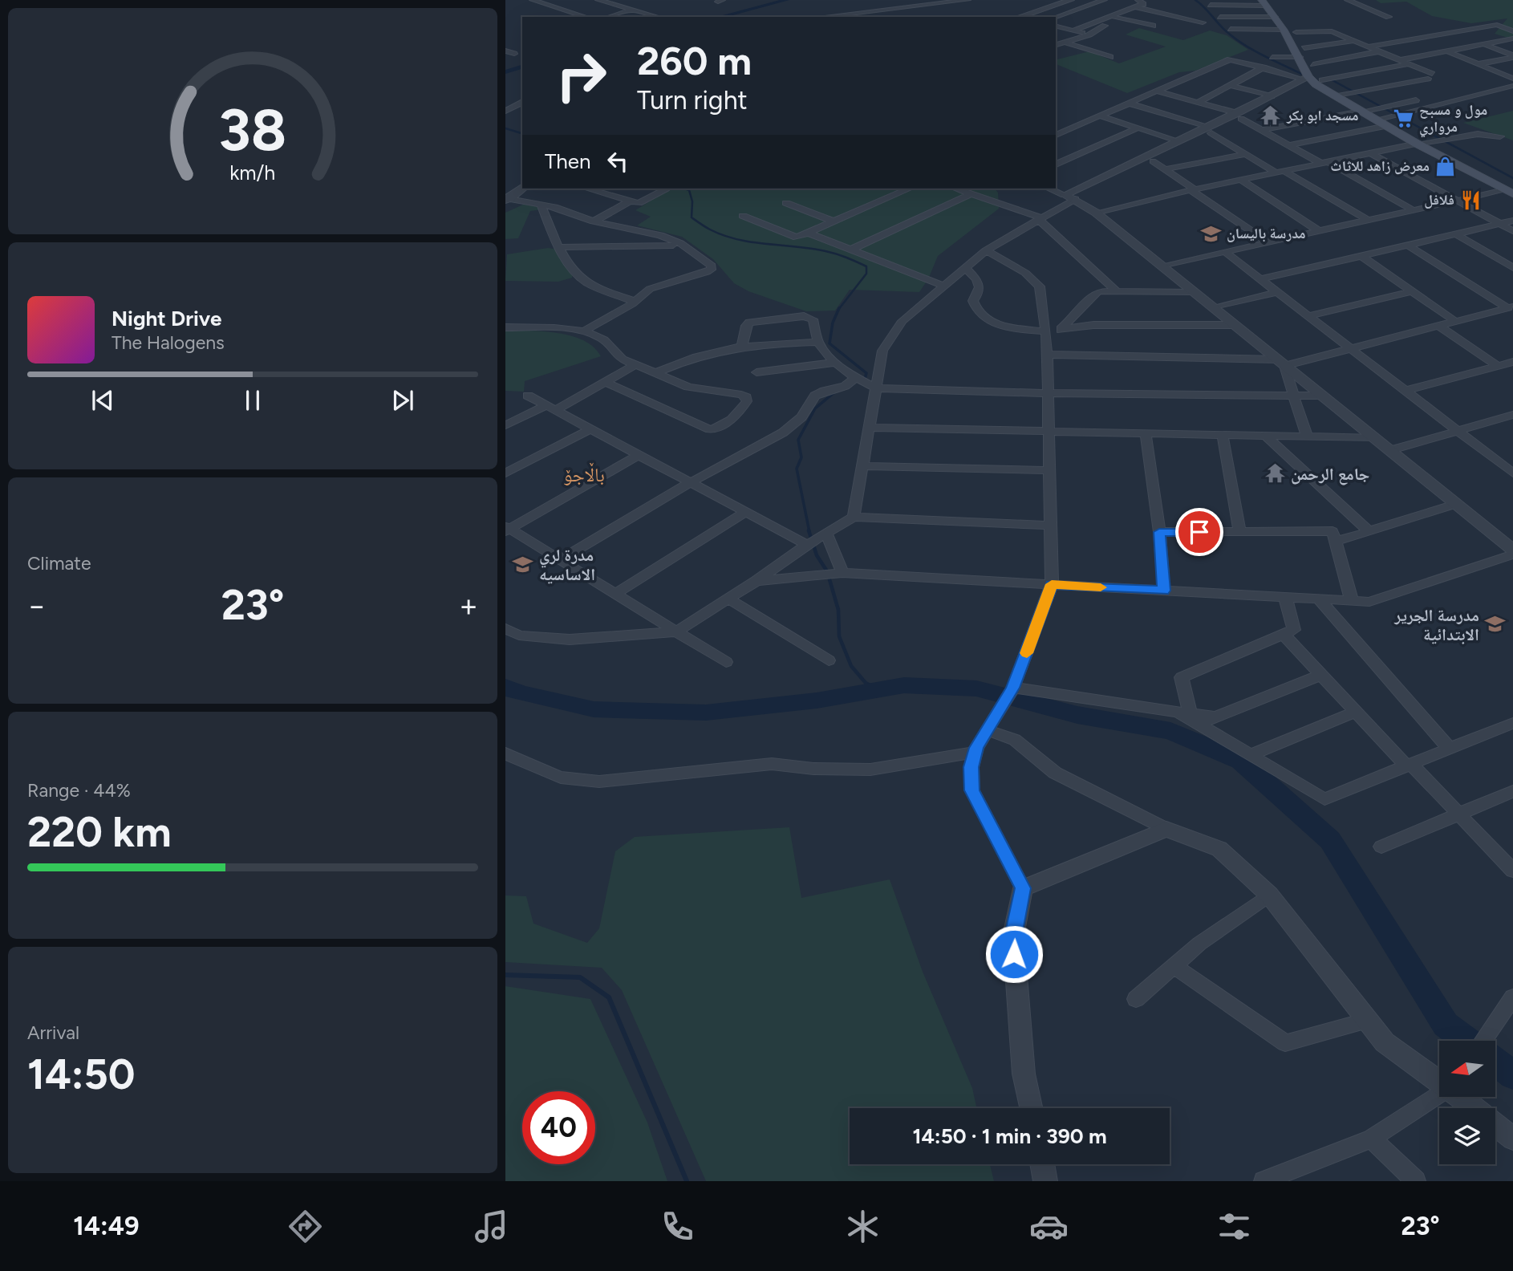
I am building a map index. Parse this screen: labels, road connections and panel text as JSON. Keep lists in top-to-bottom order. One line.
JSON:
{"districts":["باڵاجۆ"],"places":{"temple":["مسجد ابو بكر","جامع الرحمن"],"supermarket":["مول و مسبح مرواري"],"shop":["معرض زاهد للاثاث"],"restaurant":["فلافل"],"school or university":["مدرسة بالیسان","مدرة لري الاساسیه","مدرسة الجرير الابتدائية"]},"north":"left","page":{"turn":["260 m","Turn right"],"then":"Then","song":["Night Drive","The Halogens"],"tile":["Climate",["Range · 44%","220 km"],["Arrival","14:50"]],"heat":["−","23°","+"],"limit":"40","trip":"14:50 · 1 min · 390 m","tabs":["14:49","23°"],"gauge":["38","km/h"]}}
